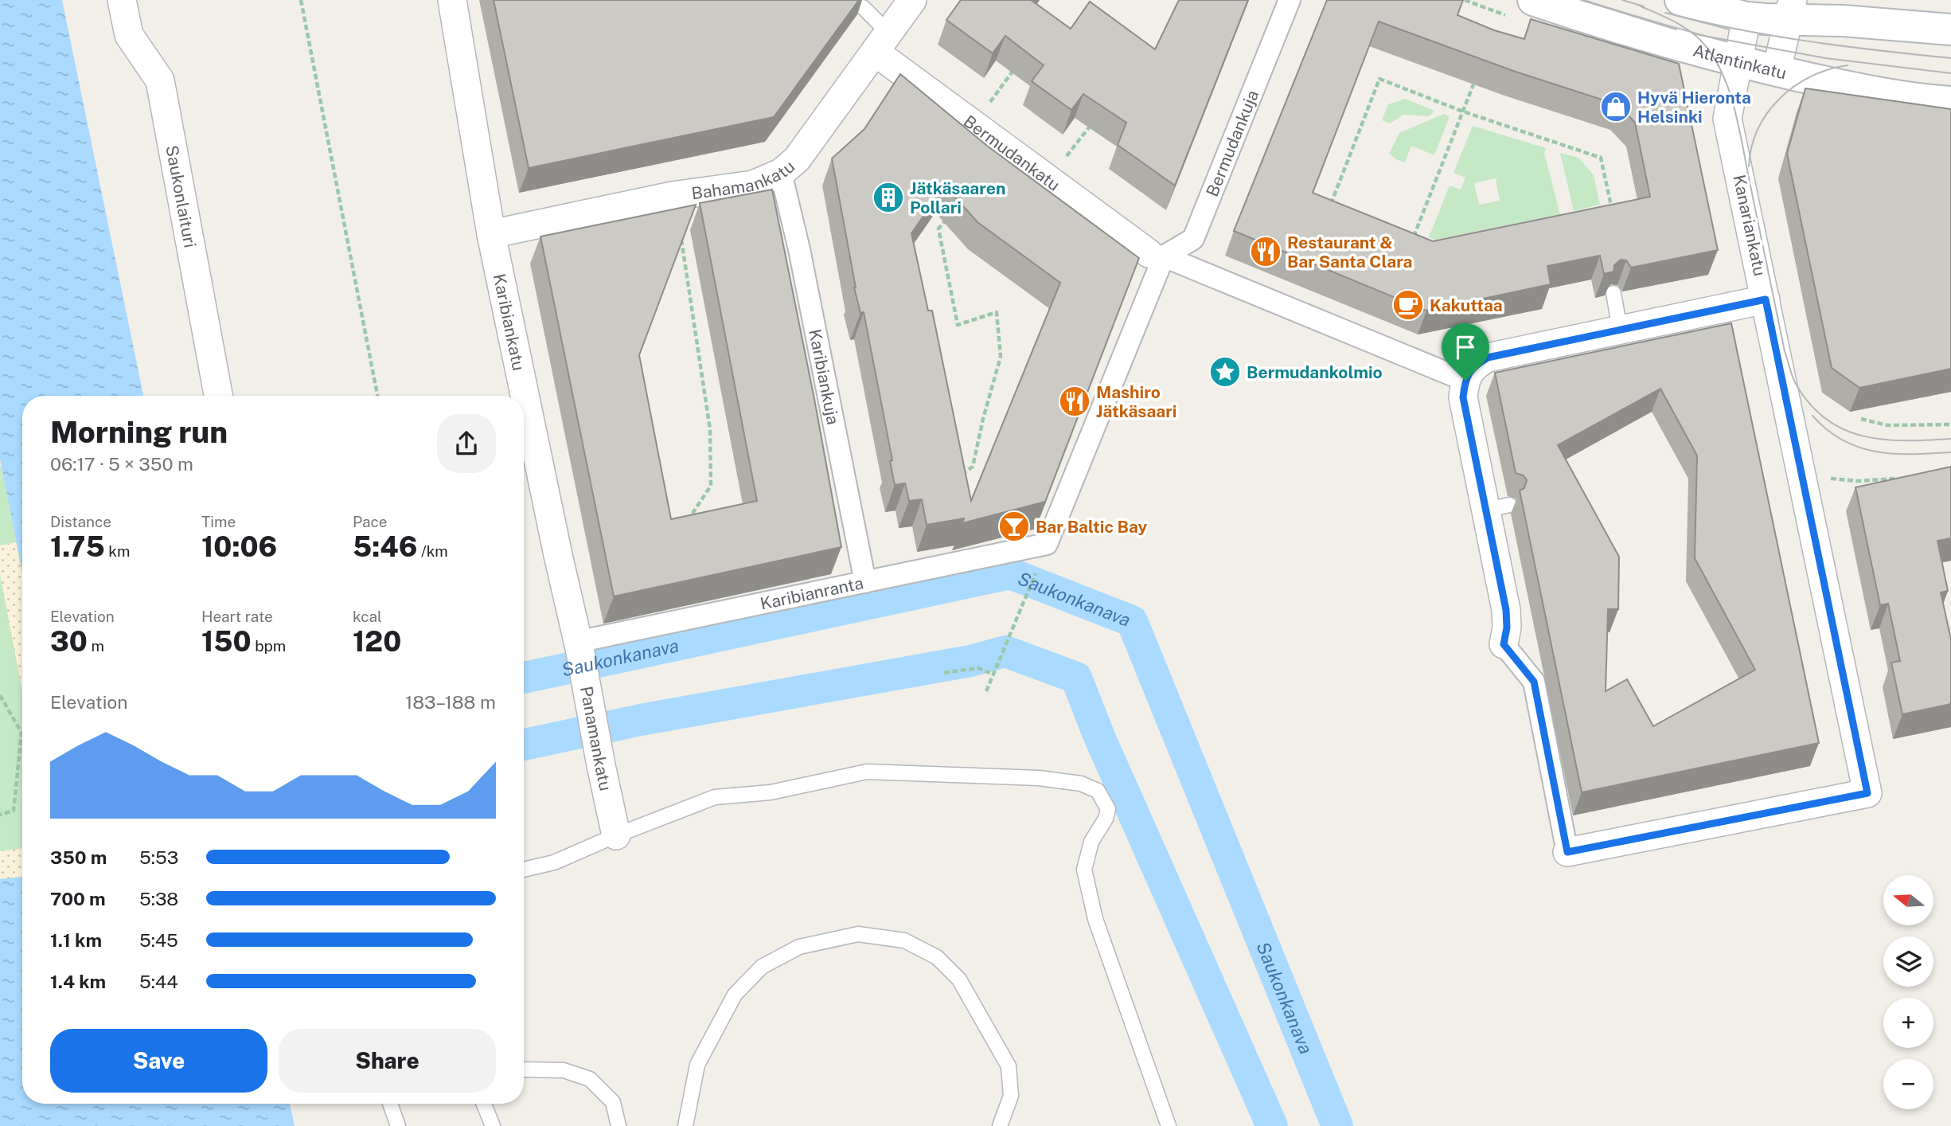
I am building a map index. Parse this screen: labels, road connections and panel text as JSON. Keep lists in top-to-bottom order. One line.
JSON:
{"streets":{"street":["Atlantinkatu","Bermudankuja","Bermudankatu","Bahamankatu","Saukonlaituri","Kanariankatu","Karibiankatu","Karibiankuja","Karibianranta","Panamankatu"]},"crossings":[["Atlantinkatu","Kanariankatu"],["Bermudankuja","Bermudankatu"],["Bermudankuja","Karibianranta"],["Bermudankatu","Bahamankatu"],["Bermudankatu","Karibianranta"],["Bahamankatu","Karibiankatu"],["Bahamankatu","Karibiankuja"],["Karibiankatu","Karibianranta"],["Karibiankatu","Panamankatu"],["Karibiankuja","Karibianranta"],["Karibianranta","Panamankatu"]],"water":["Saukonkanava"],"places":{"shop":["Hyvä Hieronta Helsinki"],"building":["Jätkäsaaren Pollari"],"restaurant":["Restaurant & Bar Santa Clara","Mashiro Jätkäsaari"],"cafe":["Kakuttaa"],"place":["Bermudankolmio"],"bar":["Bar Baltic Bay"]},"north":"left","page":{"heading":["Morning run","06:17 · 5 × 350 m"],"stats":[["Distance","1.75 km"],["Time","10:06"],["Pace","5:46 /km"],["Elevation","30 m"],["Heart rate","150 bpm"],["kcal","120"]],"chart":["Elevation","183–188 m"],"list":[{"name":"350 m","note":"5:53"},{"name":"700 m","note":"5:38"},{"name":"1.1 km","note":"5:45"},{"name":"1.4 km","note":"5:44"}],"map_buttons":["+","−"],"buttons":["Save","Share"]}}
